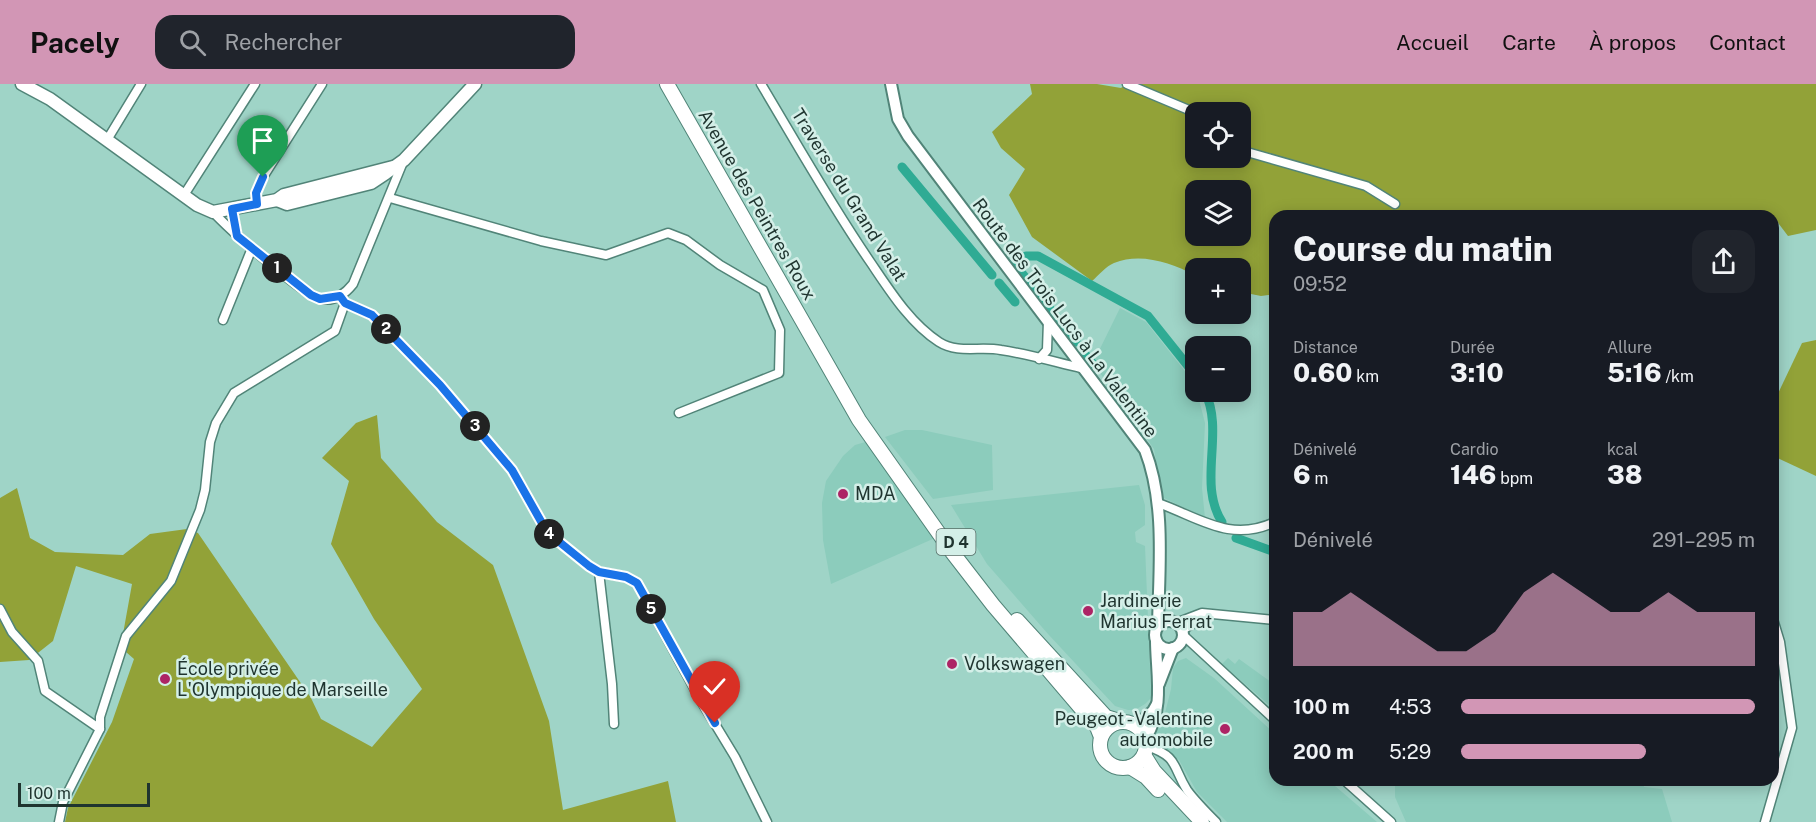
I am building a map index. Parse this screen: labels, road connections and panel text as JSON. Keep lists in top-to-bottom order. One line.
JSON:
{"streets":{"main road":["Avenue des Peintres Roux","D 4"],"street":["Traverse du Grand Valat","Route des Trois Lucs à La Valentine"]},"crossings":[["Traverse du Grand Valat","Route des Trois Lucs à La Valentine"]],"places":["MDA","Jardinerie Marius Ferrat","Volkswagen","École privée L'Olympique de Marseille","Peugeot - Valentine automobile"],"scale_bar":"100 m","page":{"header":"Pacely","search":"Rechercher","nav":["Accueil","Carte","À propos","Contact"],"map_buttons":["+","−"],"heading":["Course du matin","09:52"],"pins":["1","2","3","4","5"],"stats":[["Distance","0.60 km"],["Durée","3:10"],["Allure","5:16 /km"],["Dénivelé","6 m"],["Cardio","146 bpm"],["kcal","38"]],"chart":["Dénivelé","291–295 m"],"list":[{"name":"100 m","note":"4:53"},{"name":"200 m","note":"5:29"}],"scale":"100 m"}}
